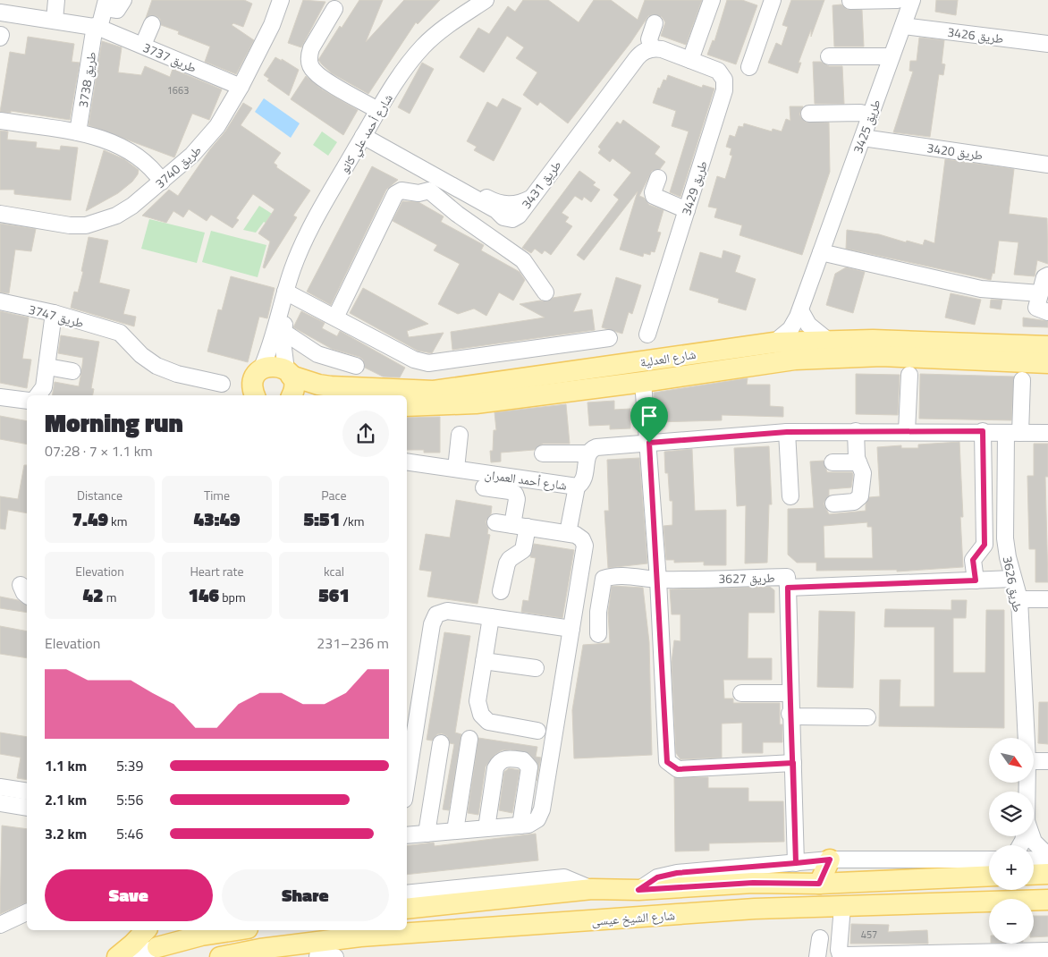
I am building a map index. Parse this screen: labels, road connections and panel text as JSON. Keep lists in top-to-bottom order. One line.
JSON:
{"streets":{"main road":["شارع العدلية","شارع الشيخ عيسى"],"street":["طريق 3426","طريق 3737","طريق 3738","طريق 3425","شارع أحمد علي كانو","طريق 3420","طريق 3740","طريق 3431","طريق 3429","طريق 3747","شارع أحمد العمران","طريق 3627","طريق 3626"]},"crossings":[["طريق 3426","طريق 3425"],["طريق 3737","طريق 3738"],["طريق 3737","طريق 3740"],["طريق 3425","طريق 3420"],["طريق 3425","شارع العدلية"],["شارع أحمد علي كانو","شارع العدلية"],["طريق 3627","طريق 3626"]],"house_numbers":["1663","457"],"north":"bottom right","page":{"heading":["Morning run","07:28 · 7 × 1.1 km"],"stats":[["Distance","7.49 km"],["Time","43:49"],["Pace","5:51 /km"],["Elevation","42 m"],["Heart rate","146 bpm"],["kcal","561"]],"chart":["Elevation","231–236 m"],"map_buttons":["+","−"],"list":[{"name":"1.1 km","note":"5:39"},{"name":"2.1 km","note":"5:56"},{"name":"3.2 km","note":"5:46"}],"buttons":["Save","Share"]}}
